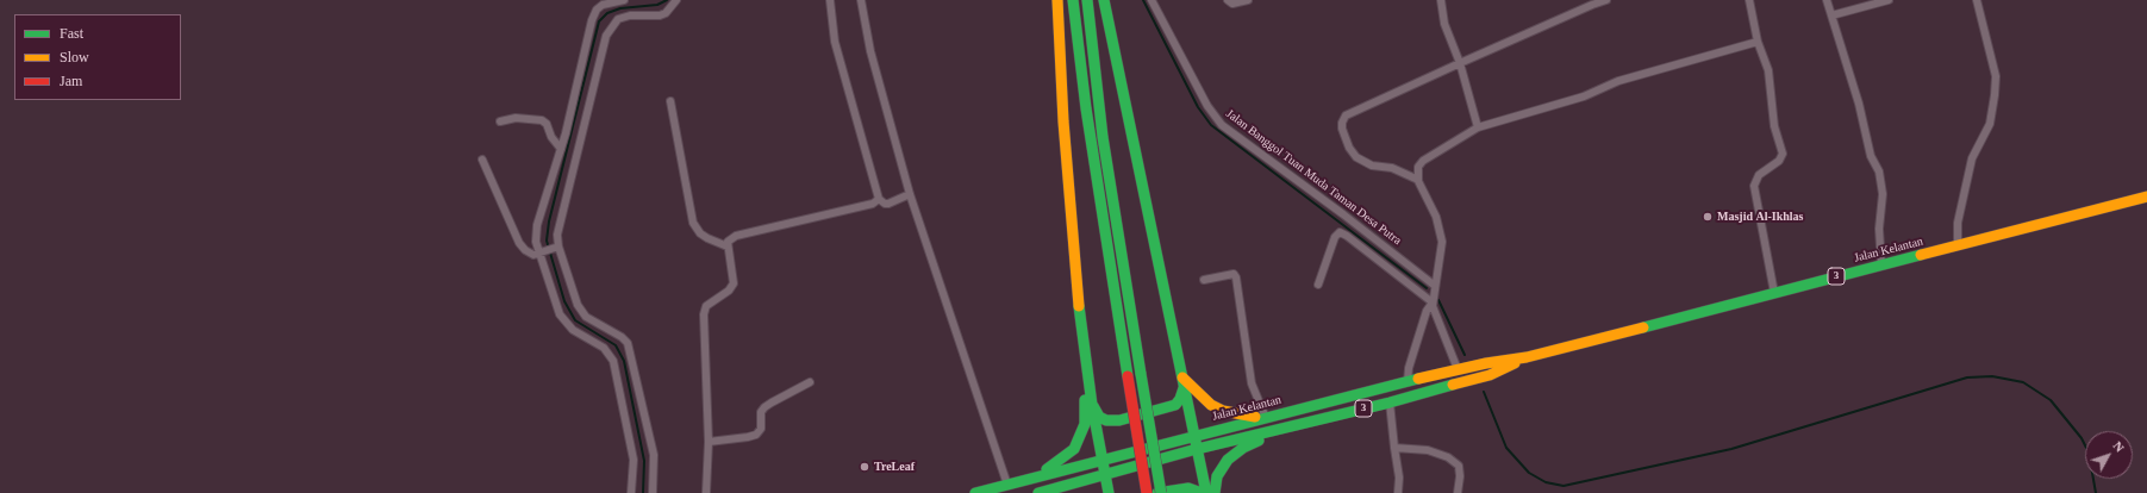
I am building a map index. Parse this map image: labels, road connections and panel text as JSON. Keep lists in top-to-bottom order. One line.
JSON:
{"streets":{"main road":["Jalan Kelantan","3"],"street":["Jalan Banggol Tuan Muda Taman Desa Putra"]},"places":["Masjid Al-Ikhlas","TreLeaf"],"legend":["Fast","Slow","Jam"],"north":"top right"}
